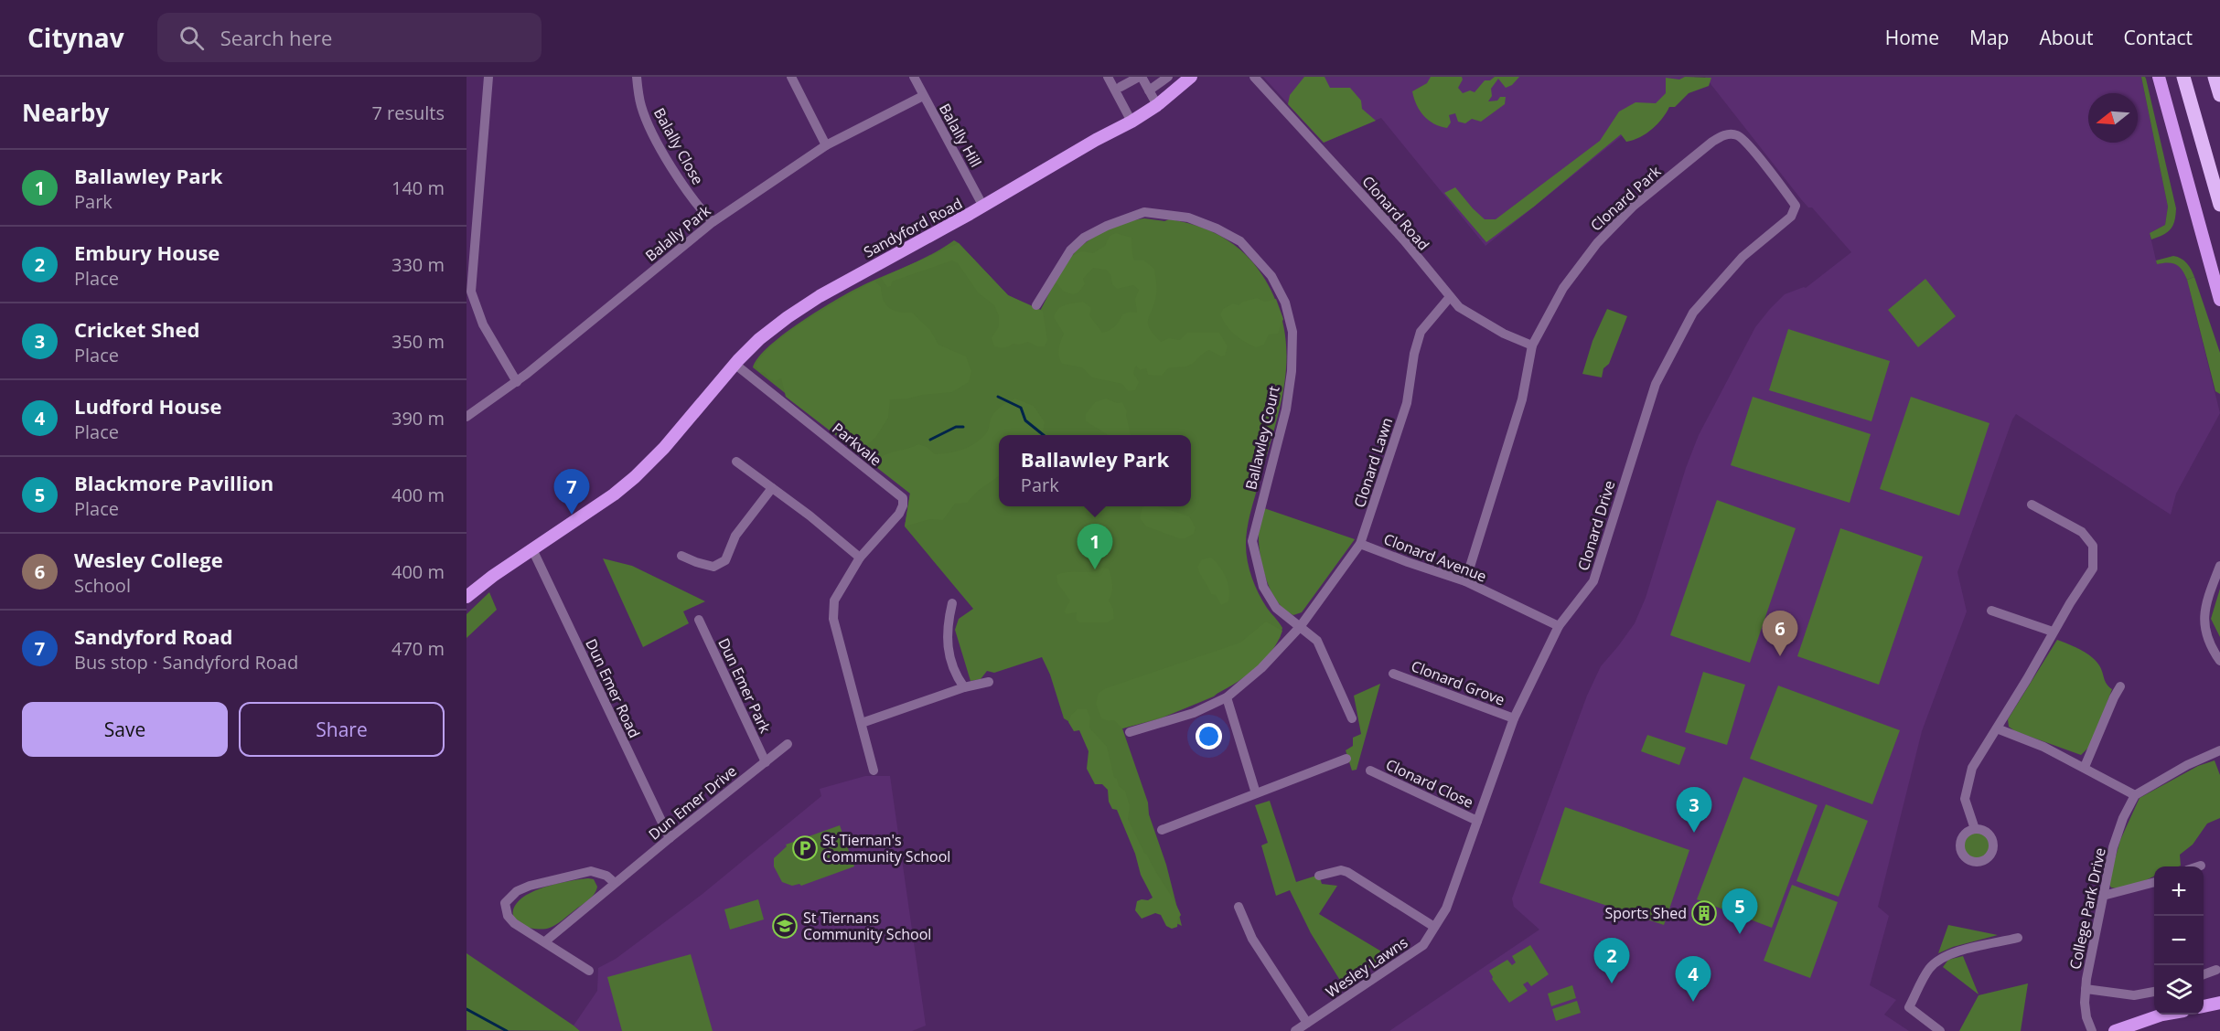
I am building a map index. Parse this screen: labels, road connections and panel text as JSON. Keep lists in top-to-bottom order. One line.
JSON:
{"streets":{"main road":["Sandyford Road"],"street":["Balally Hill","Balally Close","Clonard Park","Clonard Road","Balally Park","Ballawley Court","Parkvale","Clonard Lawn","Clonard Drive","Clonard Avenue","Clonard Grove","Dun Emer Park","Dun Emer Road","Clonard Close","Dun Emer Drive","College Park Drive","Wesley Lawns"]},"crossings":[["Balally Hill","Sandyford Road"],["Balally Hill","Balally Park"],["Balally Close","Balally Park"],["Clonard Park","Clonard Road"],["Clonard Park","Clonard Drive"],["Clonard Park","Clonard Avenue"],["Clonard Road","Clonard Lawn"],["Sandyford Road","Parkvale"],["Sandyford Road","Dun Emer Road"],["Ballawley Court","Clonard Lawn"],["Clonard Lawn","Clonard Avenue"],["Clonard Drive","Clonard Avenue"],["Clonard Drive","Clonard Grove"],["Clonard Drive","Clonard Close"],["Clonard Drive","Wesley Lawns"],["Dun Emer Park","Dun Emer Drive"],["Dun Emer Road","Dun Emer Drive"]],"places":{"parking":["St Tiernan's Community School"],"building":["Sports Shed"],"school or university":["St Tiernans Community School"]},"north":"left","page":{"header":"Citynav","search":"Search here","nav":["Home","Map","About","Contact"],"heading":["Nearby","7 results"],"list":[{"mark":"1","name":"Ballawley Park","note":"Park","value":"140 m"},{"mark":"2","name":"Embury House","note":"Place","value":"330 m"},{"mark":"3","name":"Cricket Shed","note":"Place","value":"350 m"},{"mark":"4","name":"Ludford House","note":"Place","value":"390 m"},{"mark":"5","name":"Blackmore Pavillion","note":"Place","value":"400 m"},{"mark":"6","name":"Wesley College","note":"School","value":"400 m"},{"mark":"7","name":"Sandyford Road","note":"Bus stop · Sandyford Road","value":"470 m"}],"popup":["Ballawley Park","Park"],"pins":["7","1","6","3","5","2","4"],"buttons":["Save","Share"],"map_buttons":["+","−"]}}
